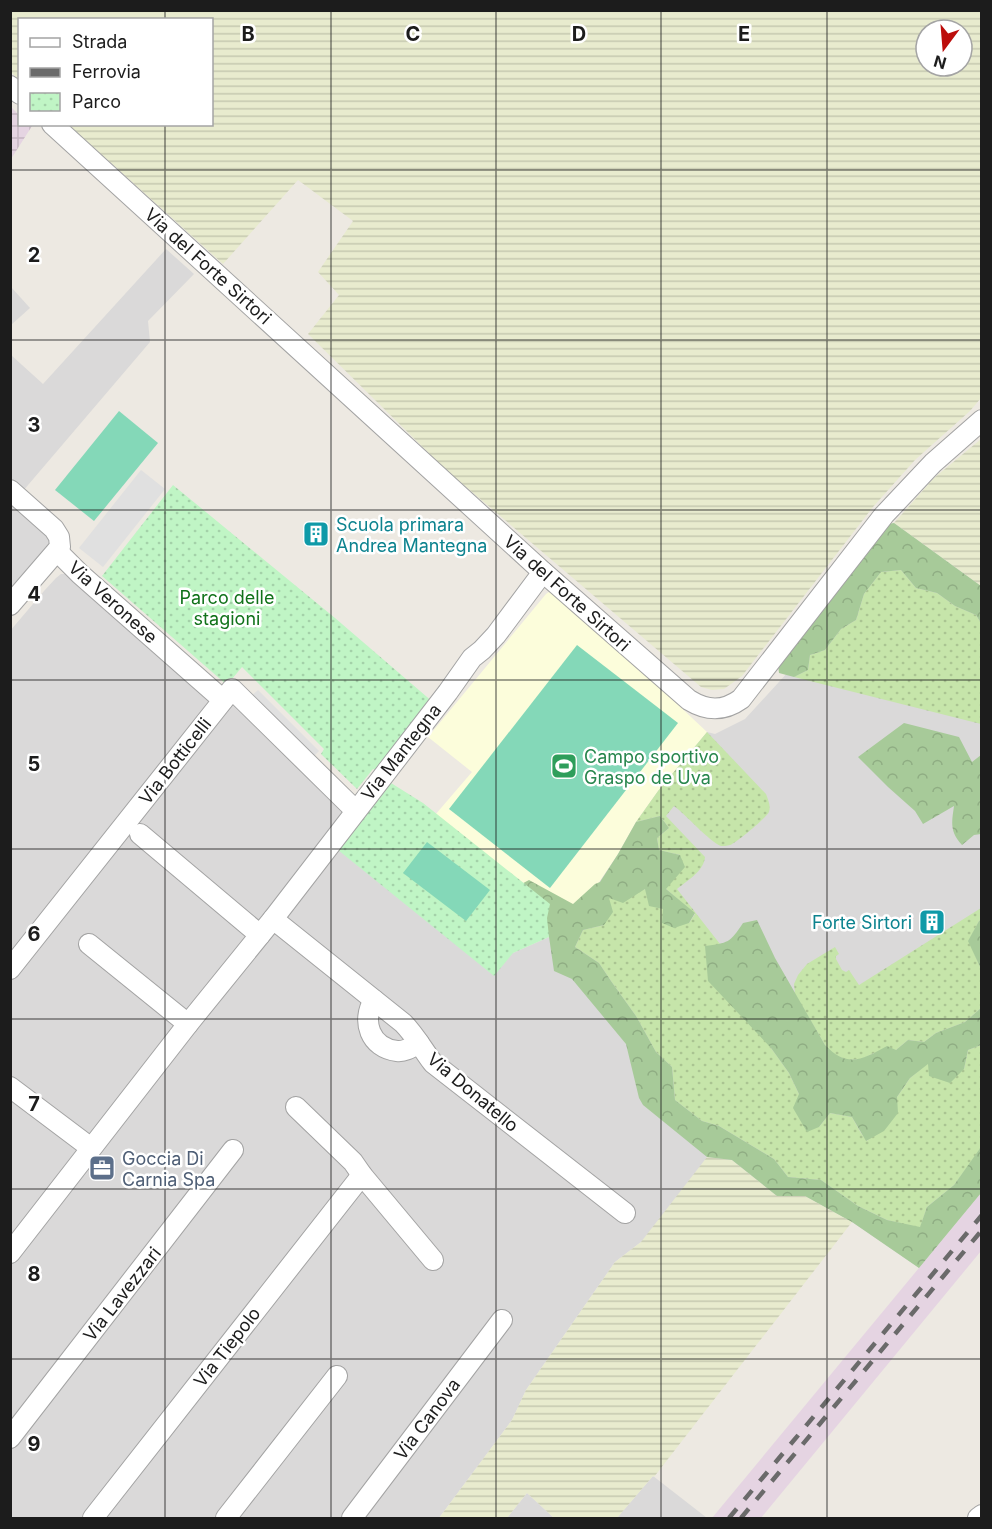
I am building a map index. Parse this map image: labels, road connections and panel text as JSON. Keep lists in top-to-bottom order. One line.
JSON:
{"streets":{"street":["Via del Forte Sirtori","Via Veronese","Via Mantegna","Via Botticelli","Via Donatello","Via Lavezzari","Via Tiepolo","Via Canova"]},"crossings":[["Via del Forte Sirtori","Via Mantegna"],["Via Veronese","Via Botticelli"],["Via Mantegna","Via Botticelli"],["Via Mantegna","Via Donatello"]],"parks":["Parco delle stagioni"],"places":{"building":["Scuola primara Andrea Mantegna","Forte Sirtori"],"sports":["Campo sportivo Graspo de Uva"],"office":["Goccia Di Carnia Spa"]},"legend":["Strada","Ferrovia","Parco"],"north":"bottom","grid":{"columns":["B","C","D","E"],"rows":["2","3","4","5","6","7","8","9"]}}
